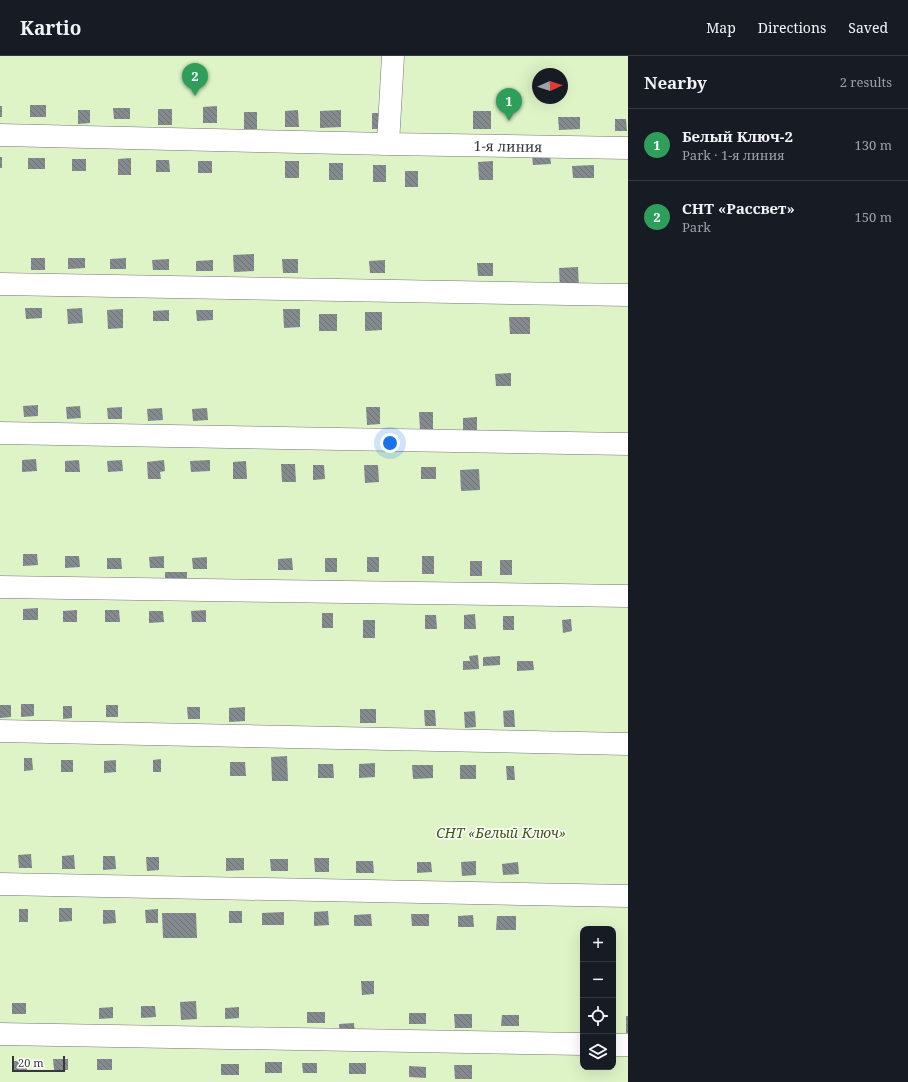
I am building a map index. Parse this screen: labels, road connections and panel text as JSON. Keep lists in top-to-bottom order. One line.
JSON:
{"streets":{"street":["1-я линия"]},"parks":["СНТ «Белый Ключ»"],"scale_bar":"20 m","north":"right","page":{"header":"Kartio","nav":["Map","Directions","Saved"],"heading":["Nearby","2 results"],"pins":["2","1"],"list":[{"mark":"1","name":"Белый Ключ-2","note":"Park · 1-я линия","value":"130 m"},{"mark":"2","name":"СНТ «Рассвет»","note":"Park","value":"150 m"}],"map_buttons":["+","−"],"scale":"20 m"}}
